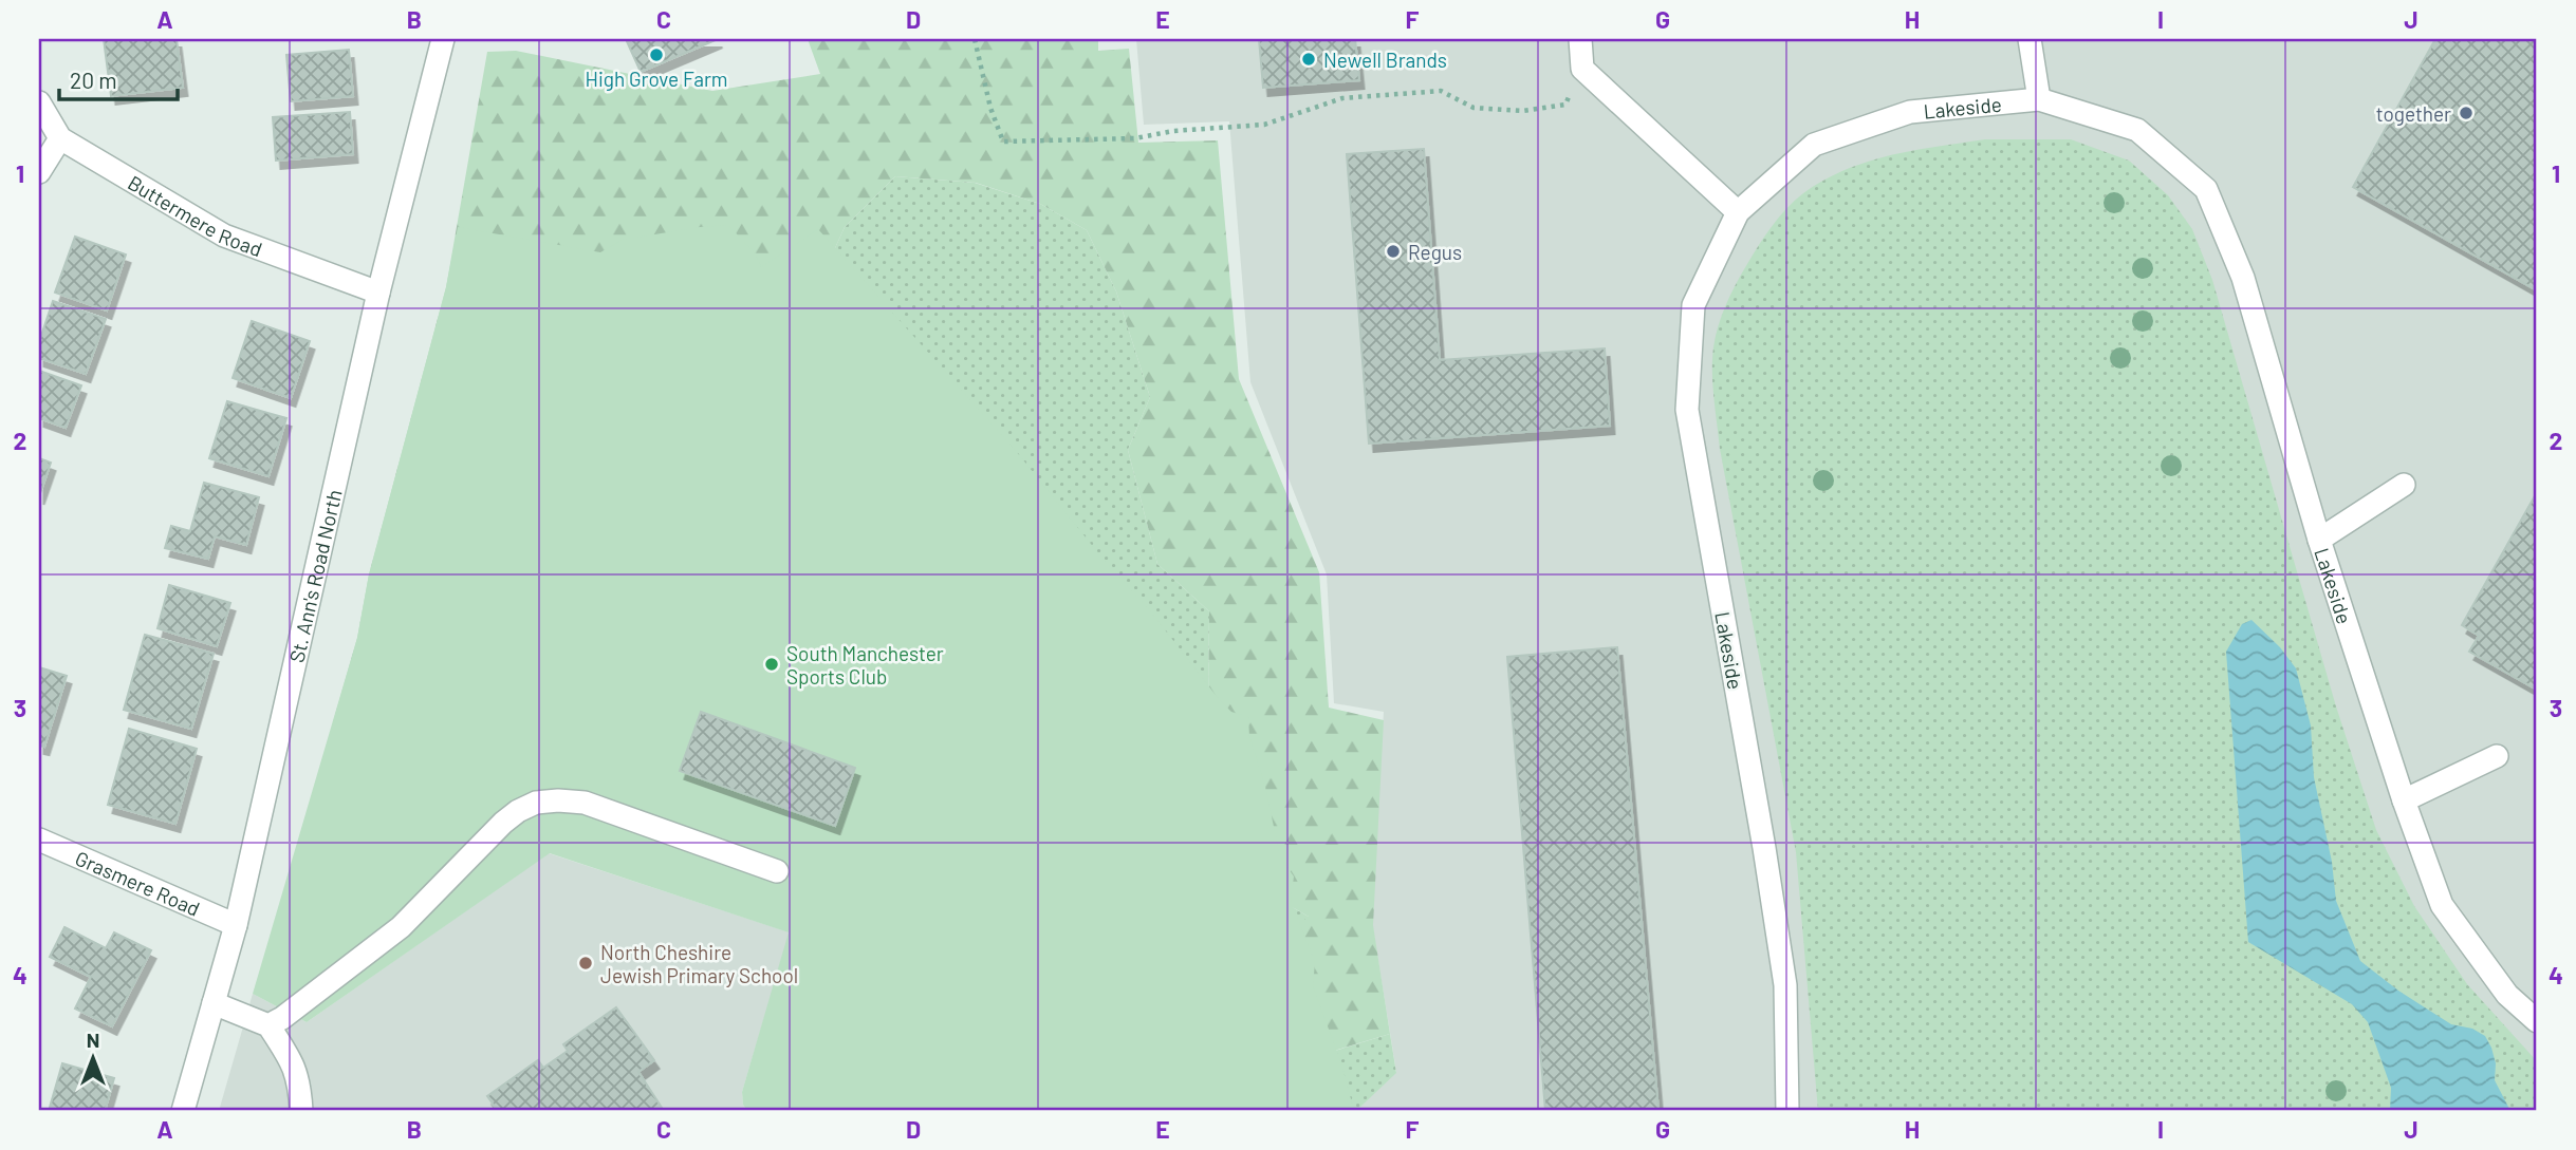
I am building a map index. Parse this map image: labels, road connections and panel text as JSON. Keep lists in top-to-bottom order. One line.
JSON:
{"streets":{"street":["Lakeside","Buttermere Road","St. Ann's Road North","Grasmere Road"]},"crossings":[["Buttermere Road","St. Ann's Road North"],["St. Ann's Road North","Grasmere Road"]],"places":["High Grove Farm","Newell Brands","together","Regus","South Manchester Sports Club","North Cheshire Jewish Primary School"],"scale_bar":"20 m","north":"top","grid":{"columns":["A","B","C","D","E","F","G","H","I","J"],"rows":["1","2","3","4"]}}
